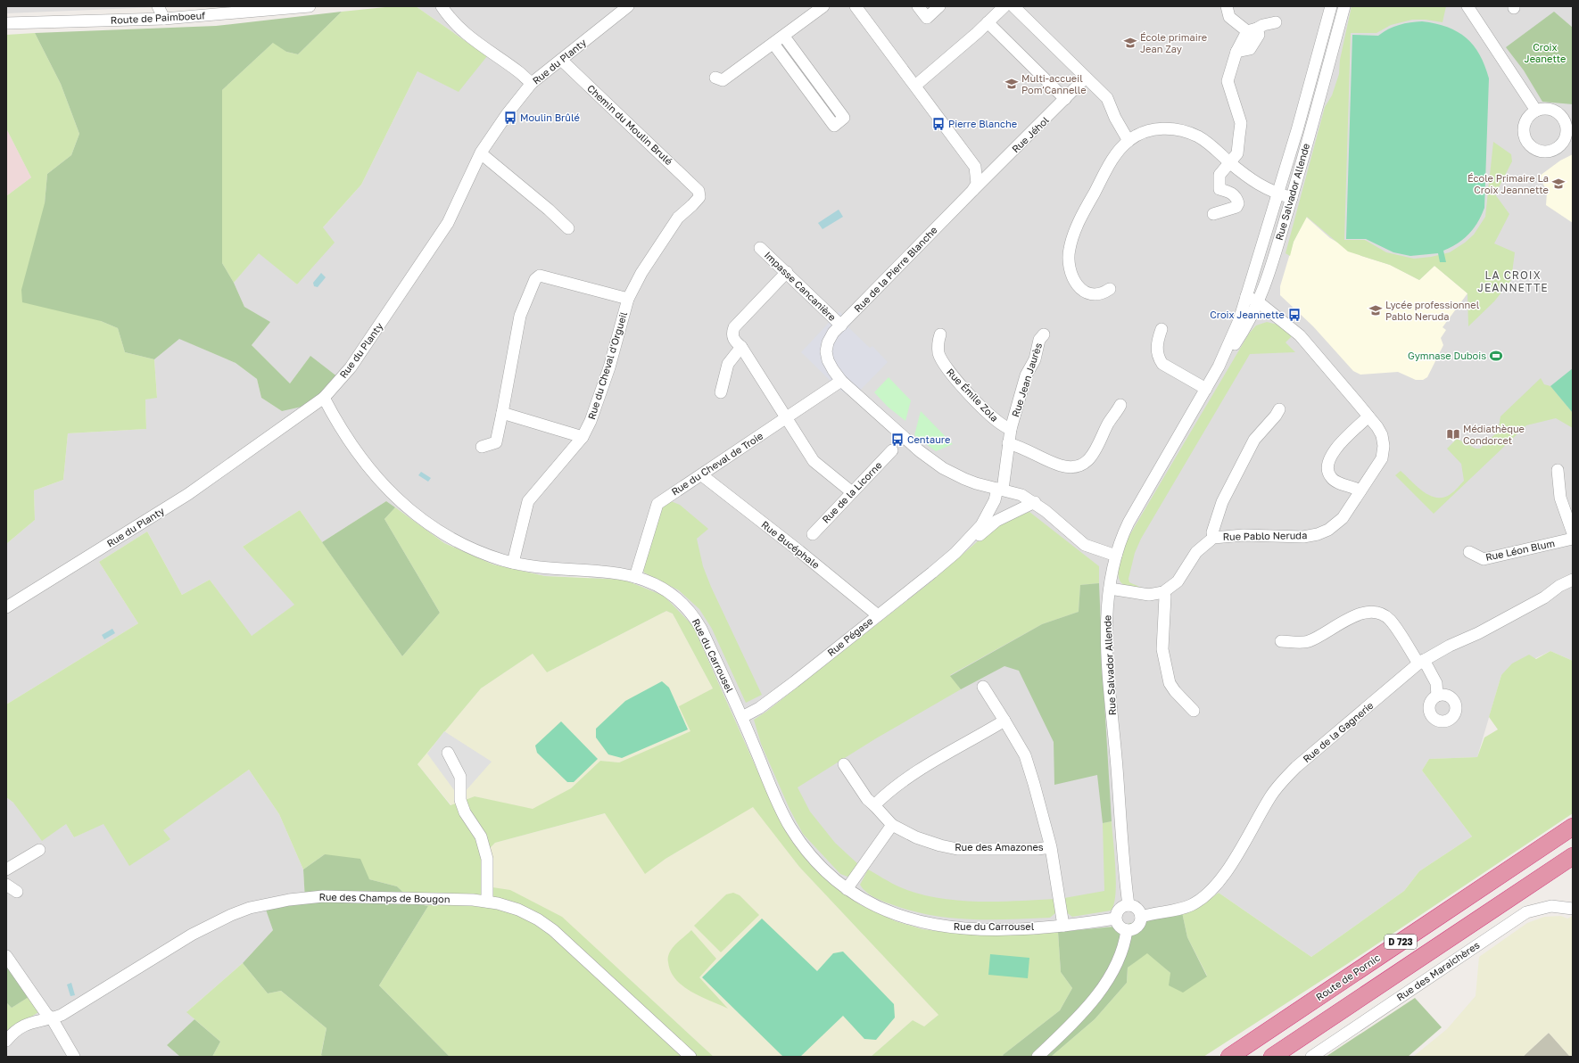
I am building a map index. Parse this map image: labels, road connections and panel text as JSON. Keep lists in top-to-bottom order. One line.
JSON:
{"streets":{"highway":["D 723","Route de Pornic"],"street":["Route de Paimboeuf","Rue du Planty","Chemin du Moulin Brulé","Rue Jéhol","Rue Salvador Allende","Rue de la Pierre Blanche","Impasse Cancanière","Rue du Cheval d'Orgueil","Rue Jean Jaurès","Rue Émile Zola","Rue du Cheval de Troie","Rue de la Licorne","Rue Pablo Neruda","Rue Bucéphale","Rue Léon Blum","Rue Pégase","Rue du Carrousel","Rue de la Gagnerie","Rue des Amazones","Rue des Champs de Bougon","Rue des Maraichères"]},"crossings":[["Rue du Planty","Chemin du Moulin Brulé"],["Rue du Planty","Rue du Carrousel"],["Chemin du Moulin Brulé","Rue du Cheval d'Orgueil"],["Rue Jéhol","Rue de la Pierre Blanche"],["Rue Salvador Allende","Rue de la Pierre Blanche"],["Rue Salvador Allende","Rue Pablo Neruda"],["Rue Salvador Allende","Rue du Carrousel"],["Rue Salvador Allende","Rue de la Gagnerie"],["Rue de la Pierre Blanche","Impasse Cancanière"],["Rue de la Pierre Blanche","Rue Jean Jaurès"],["Rue de la Pierre Blanche","Rue du Cheval de Troie"],["Rue de la Pierre Blanche","Rue Pégase"],["Rue du Cheval d'Orgueil","Rue du Carrousel"],["Rue Jean Jaurès","Rue Émile Zola"],["Rue Jean Jaurès","Rue Pégase"],["Rue du Cheval de Troie","Rue Bucéphale"],["Rue du Cheval de Troie","Rue du Carrousel"],["Rue Bucéphale","Rue Pégase"],["Rue Pégase","Rue du Carrousel"],["Rue du Carrousel","Rue de la Gagnerie"],["Rue du Carrousel","Rue des Amazones"]],"districts":["LA CROIX JEANNETTE"],"parks":["Croix Jeanette"],"places":{"school or university":["École primaire Jean Zay","Multi-accueil Pom'Cannelle","École Primaire La Croix Jeannette","Lycée professionnel Pablo Neruda"],"bus stop":["Moulin Brûlé","Pierre Blanche","Croix Jeannette","Centaure"],"sports":["Gymnase Dubois"],"library":["Médiathèque Condorcet"]}}
